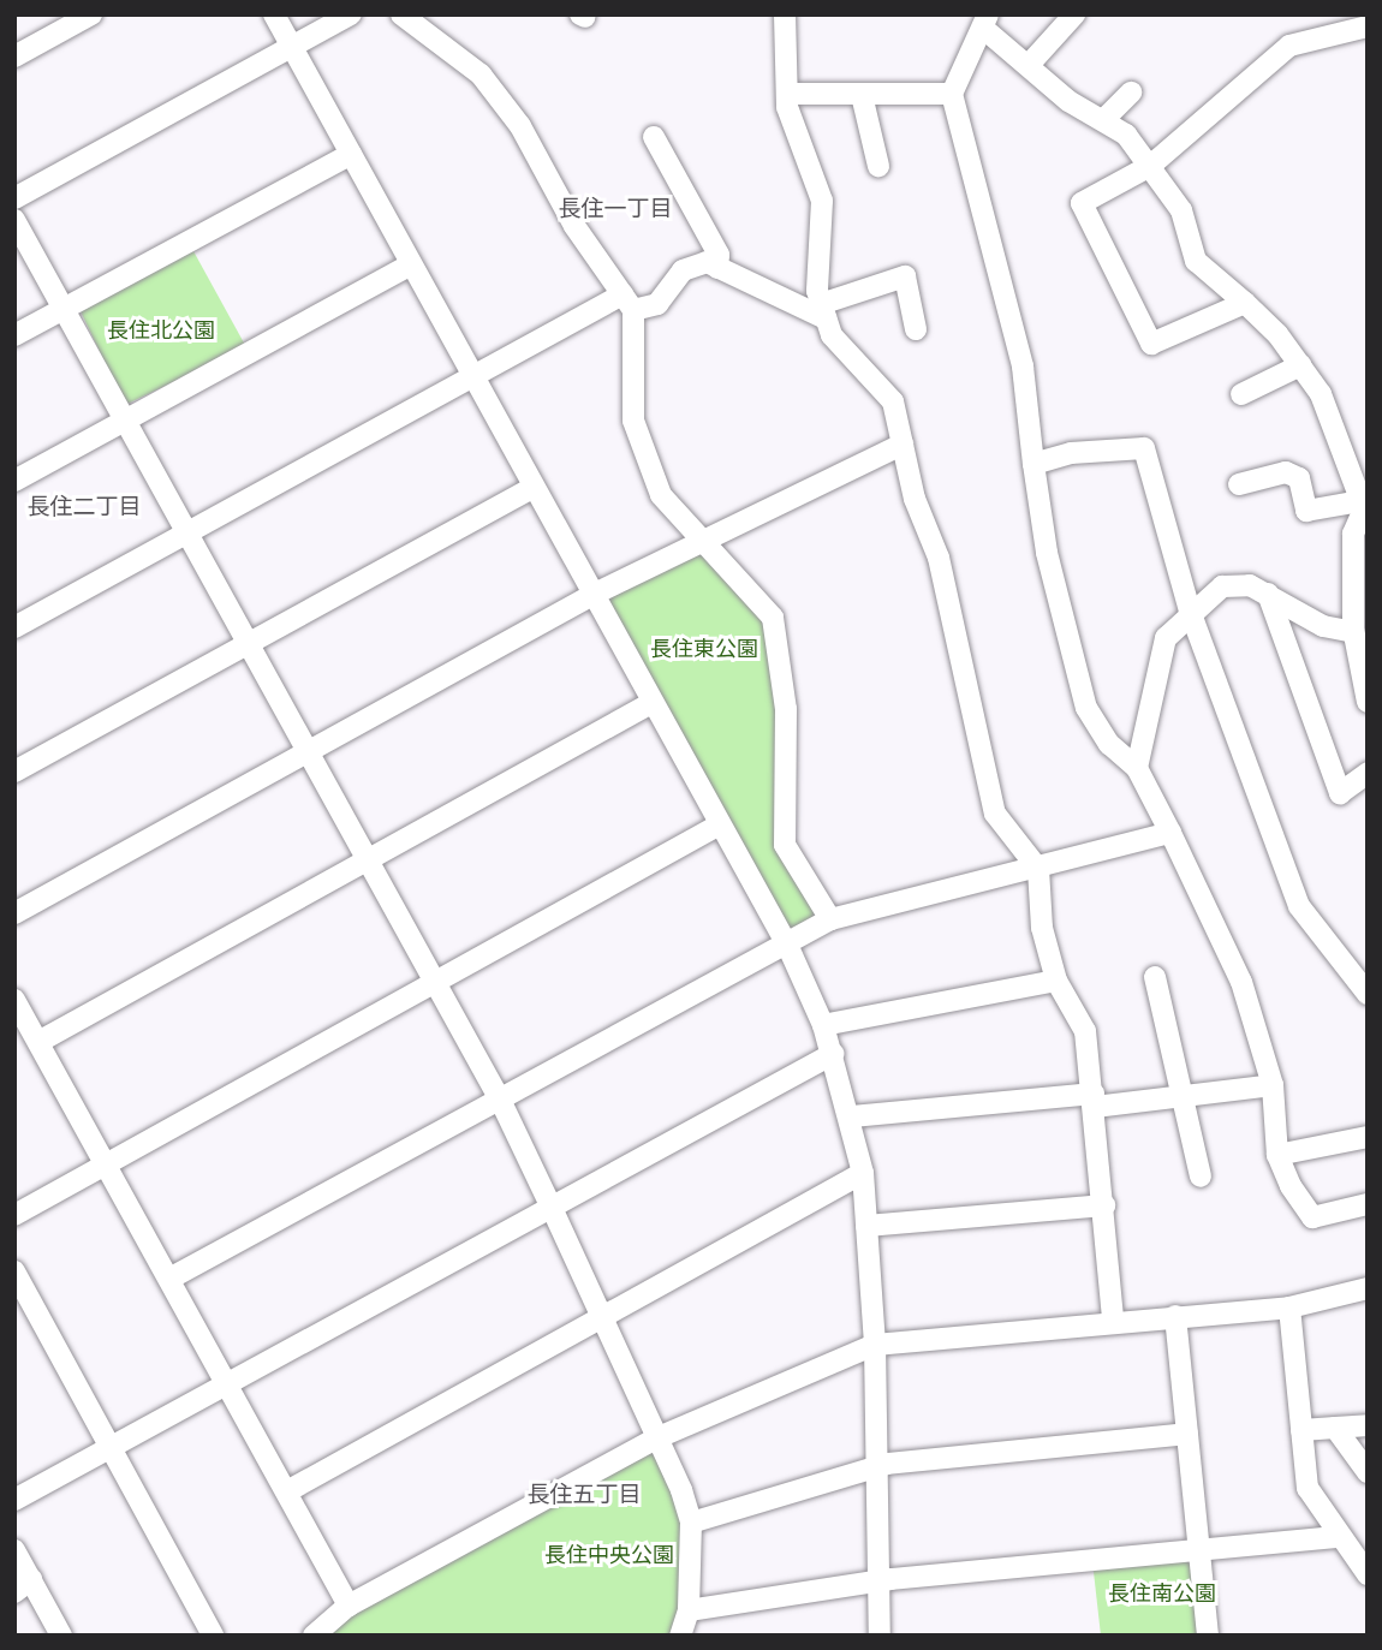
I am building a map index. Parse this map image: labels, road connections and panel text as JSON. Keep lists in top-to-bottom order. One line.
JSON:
{"districts":["長住一丁目","長住二丁目","長住五丁目"],"parks":["長住北公園","長住東公園","長住中央公園","長住南公園"]}
